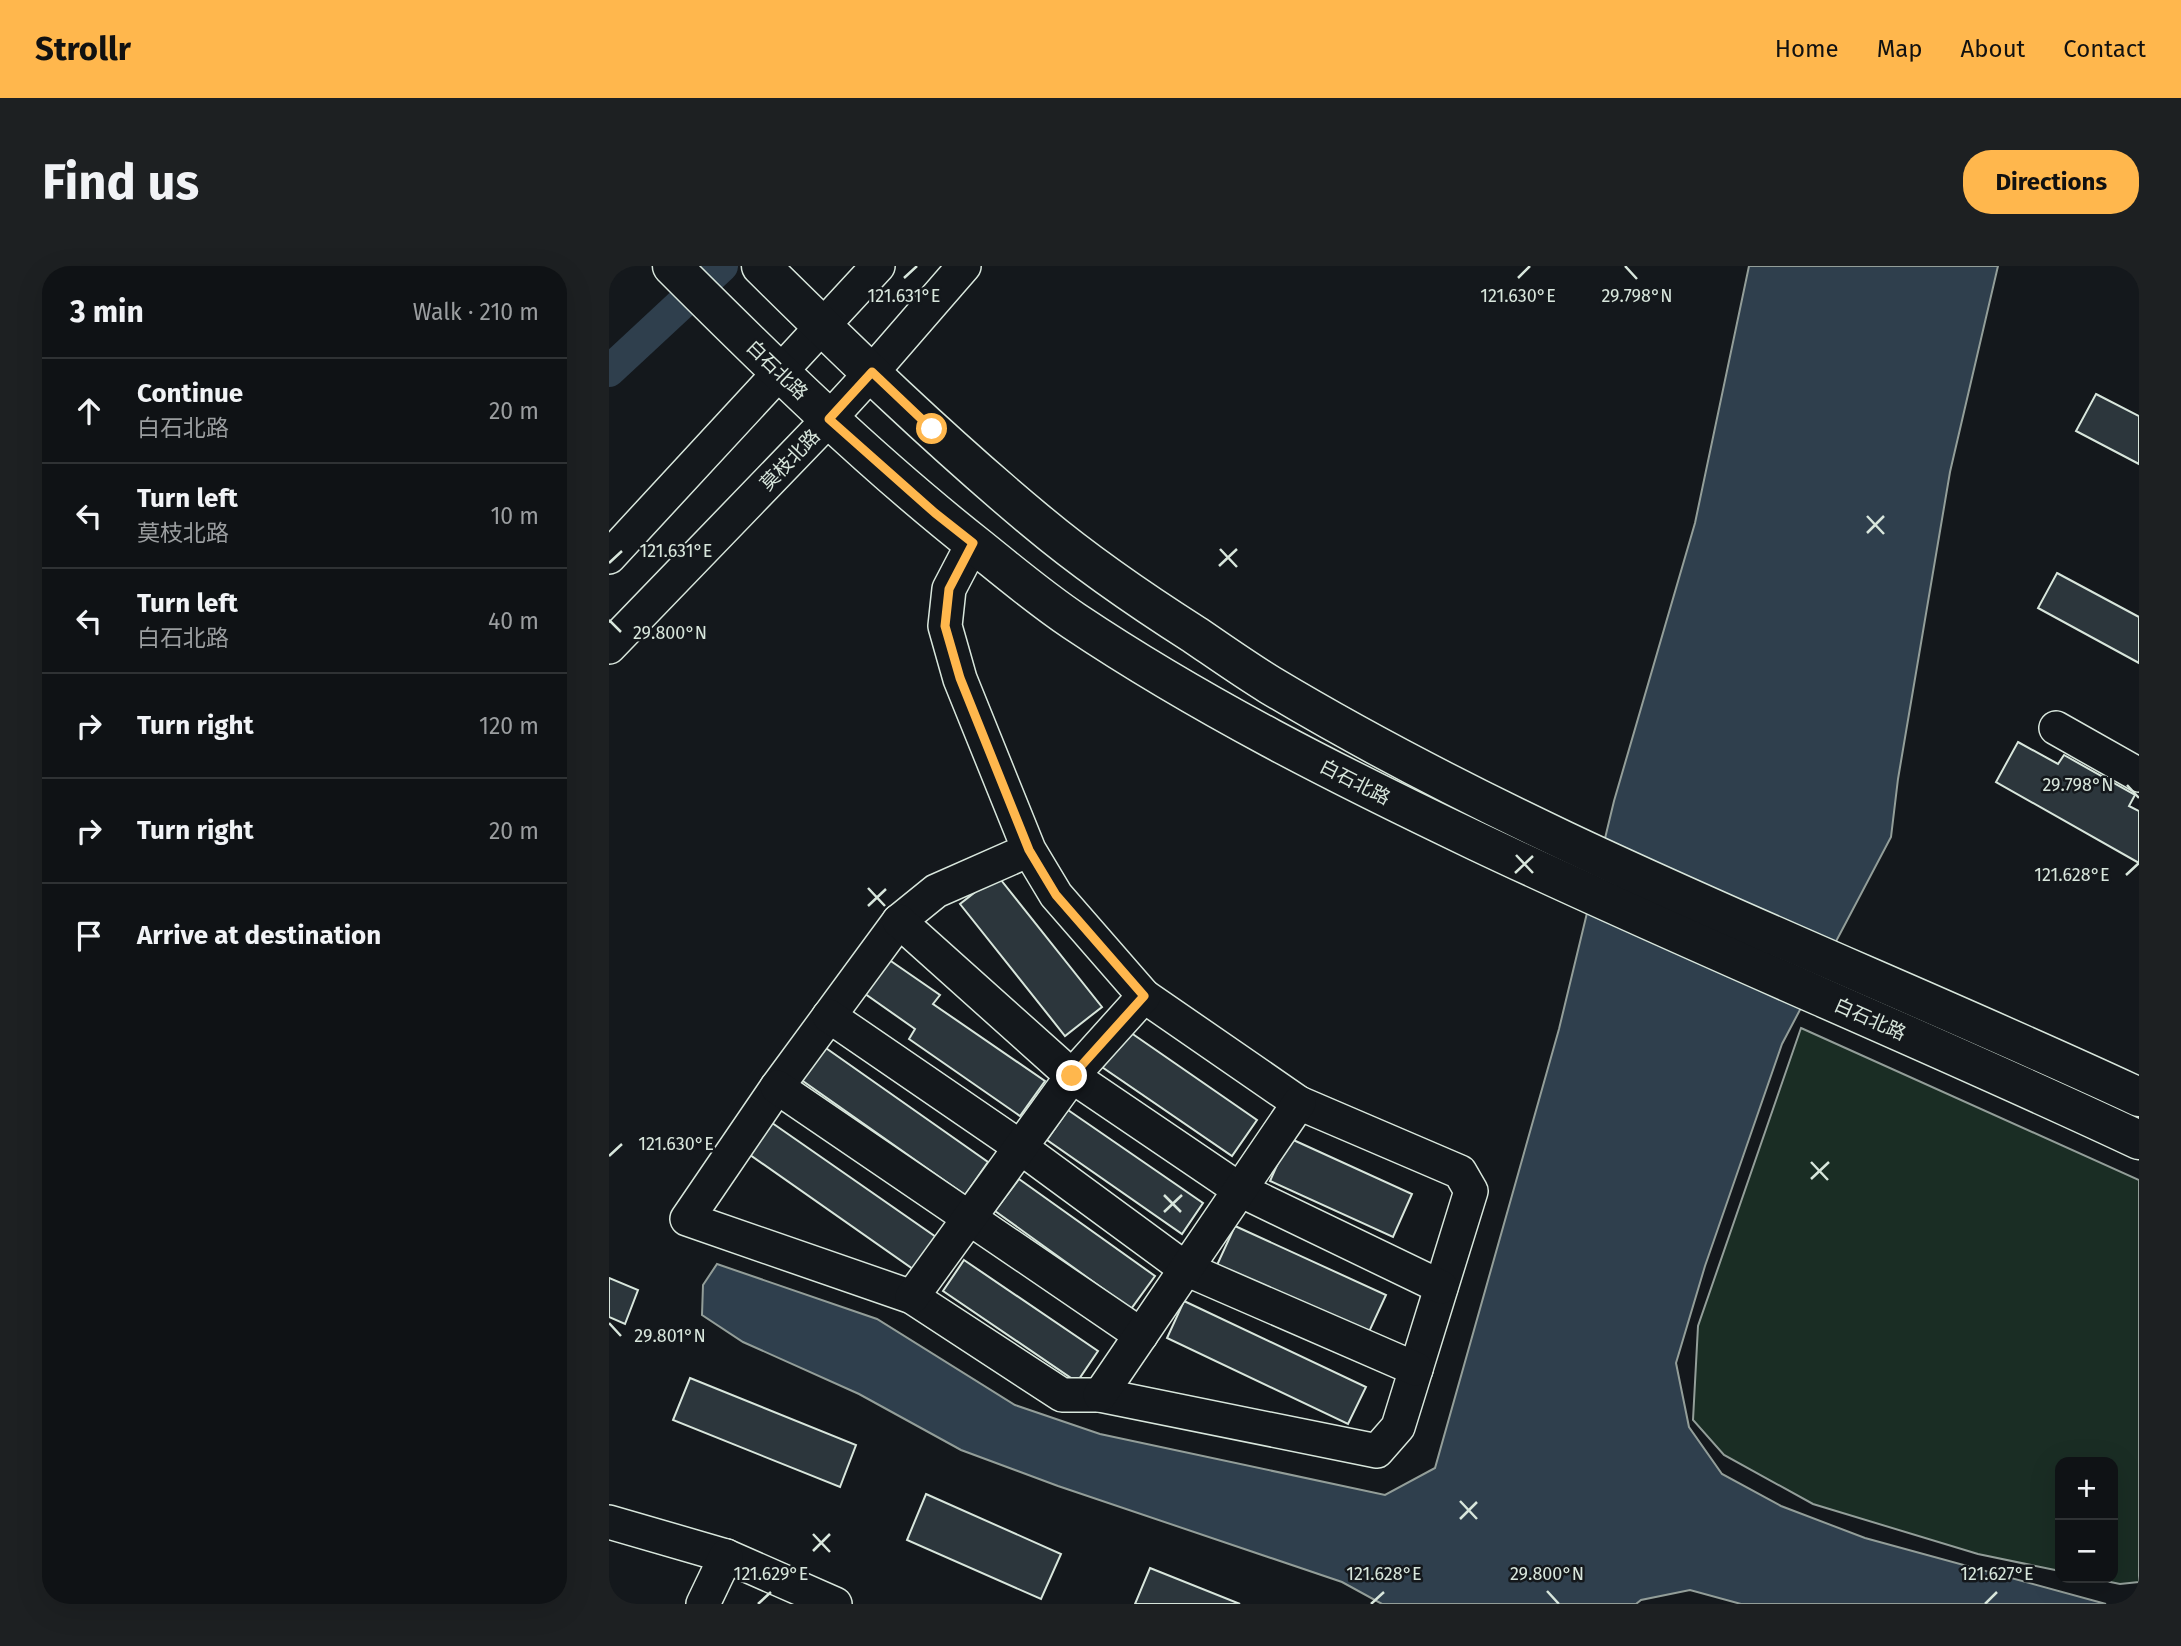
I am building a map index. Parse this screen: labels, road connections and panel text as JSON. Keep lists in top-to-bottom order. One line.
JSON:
{"streets":{"main road":["白石北路"],"street":["莫枝北路"]},"crossings":[["白石北路","莫枝北路"]],"page":{"header":"Strollr","nav":["Home","Map","About","Contact"],"buttons":"Directions","title":"Find us","heading":["3 min","Walk · 210 m"],"list":[["Continue","白石北路","20 m"],["Turn left","莫枝北路","10 m"],["Turn left","白石北路","40 m"],["Turn right","120 m"],["Turn right","20 m"],"Arrive at destination"],"map_buttons":["+","−"]},"coordinates":["121.631°E","121.630°E","29.798°N","29.800°N","121.628°E","29.801°N","121.629°E","121.627°E"]}
